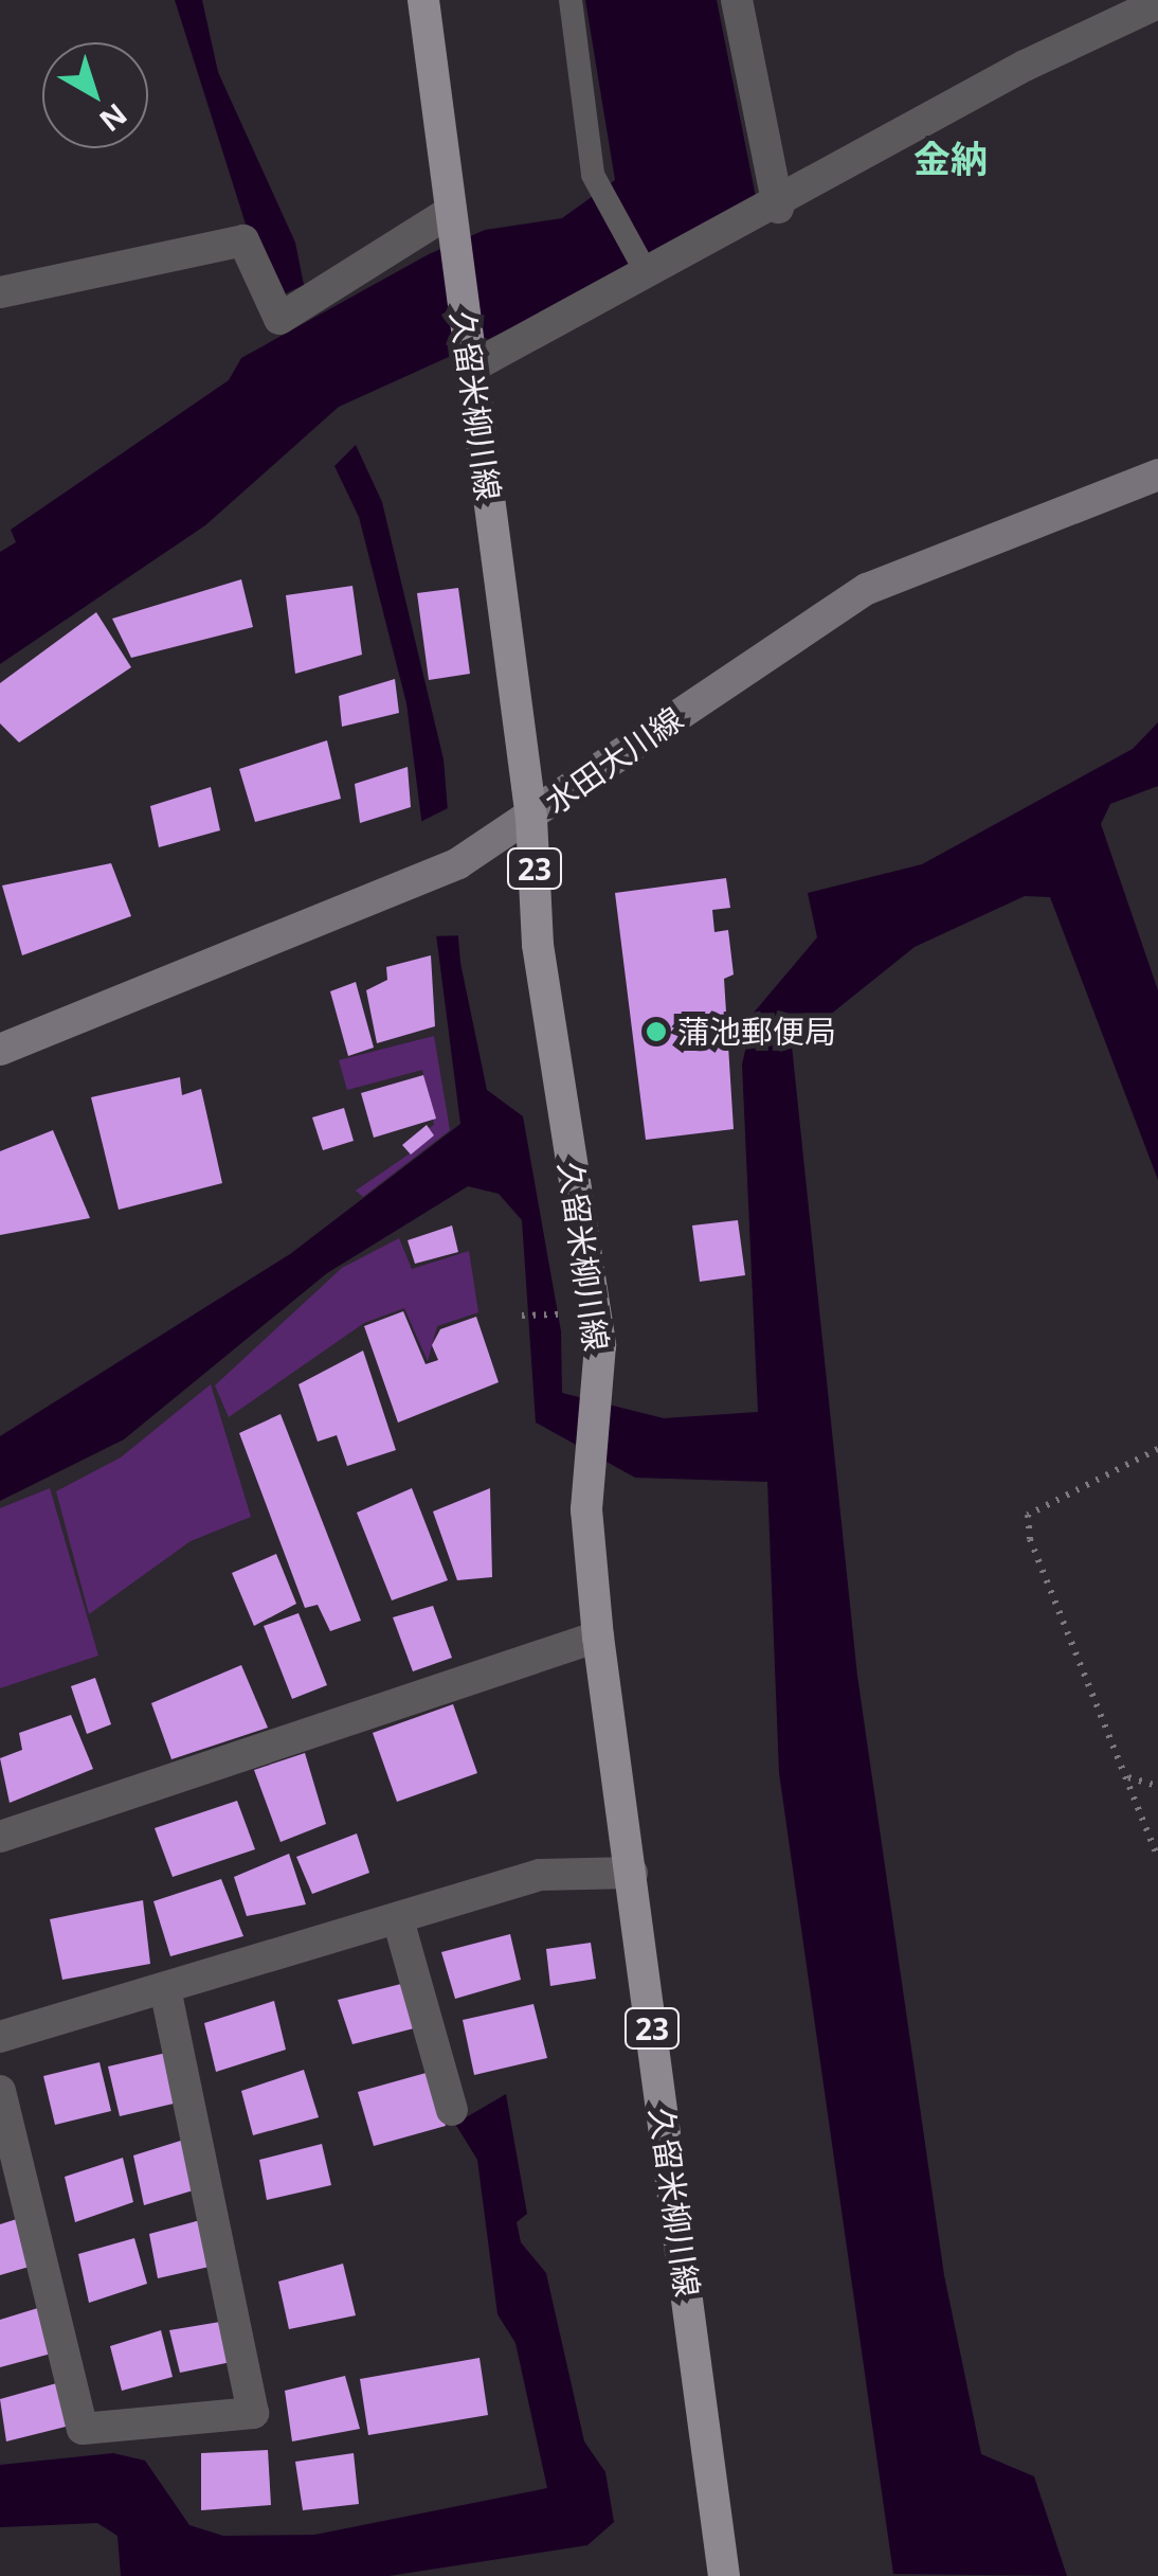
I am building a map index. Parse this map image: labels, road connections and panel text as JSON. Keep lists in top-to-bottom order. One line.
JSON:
{"streets":{"main road":["久留米柳川線","水田大川線","23"]},"crossings":[["久留米柳川線","水田大川線"]],"districts":["金納"],"places":["蒲池郵便局"],"north":"bottom right"}
